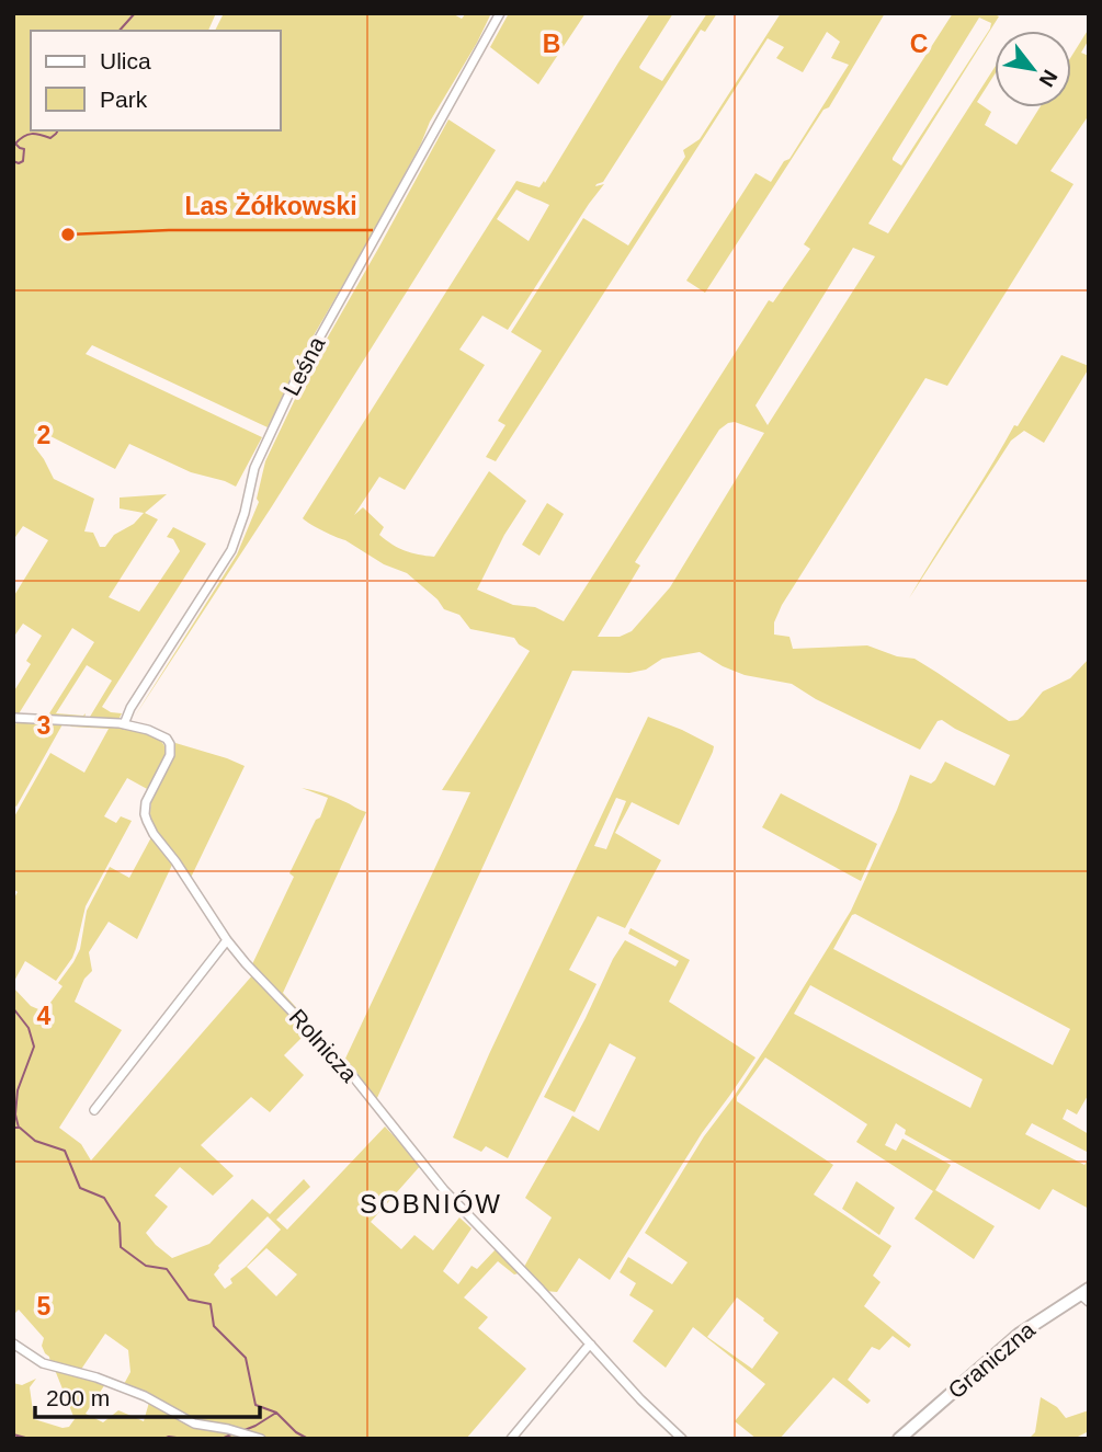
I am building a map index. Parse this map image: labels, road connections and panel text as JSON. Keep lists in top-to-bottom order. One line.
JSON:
{"streets":{"street":["Leśna","Rolnicza","Graniczna"]},"crossings":[["Leśna","Rolnicza"]],"districts":["SOBNIÓW"],"places":["Las Żółkowski"],"legend":["Ulica","Park"],"scale_bar":"200 m","north":"bottom right","grid":{"columns":["B","C"],"rows":["2","3","4","5"]}}
